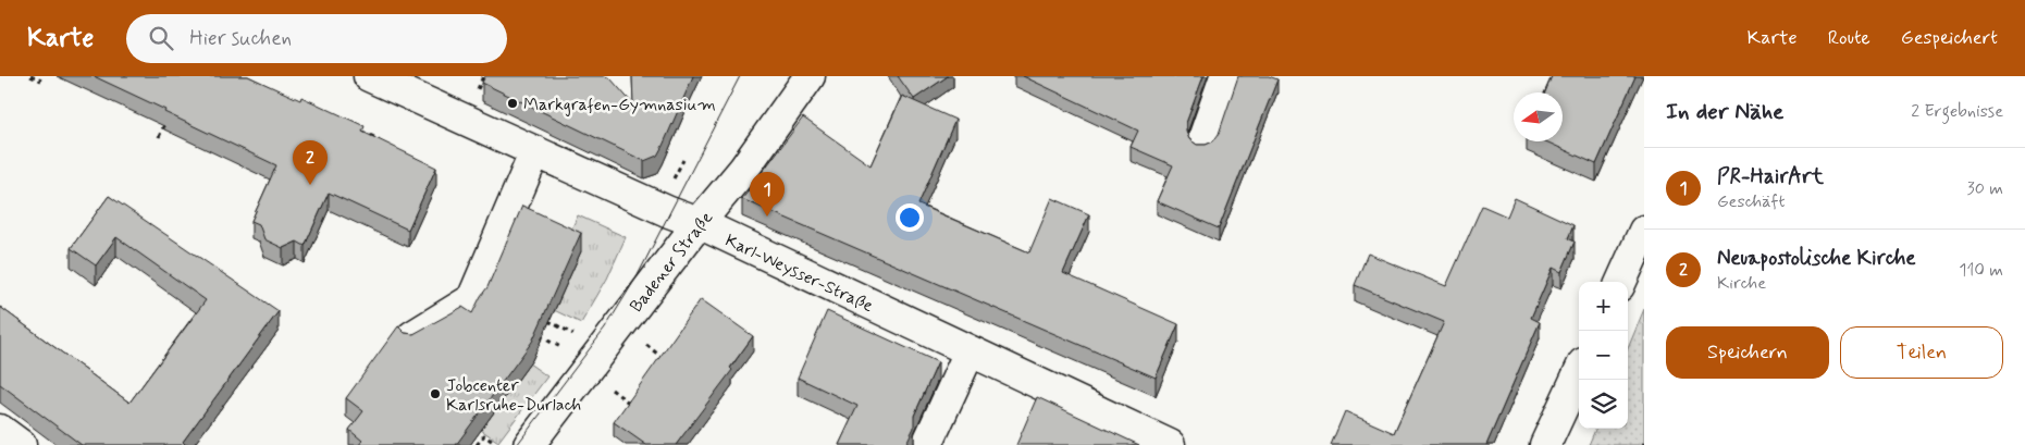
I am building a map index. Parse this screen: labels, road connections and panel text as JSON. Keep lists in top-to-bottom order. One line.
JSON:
{"streets":{"street":["Badener Straße","Karl-Weysser-Straße"]},"crossings":[["Badener Straße","Karl-Weysser-Straße"]],"places":["Markgrafen-Gymnasium","Jobcenter Karlsruhe-Durlach"],"north":"left","page":{"header":"Karte","search":"Hier suchen","nav":["Karte","Route","Gespeichert"],"heading":["In der Nähe","2 Ergebnisse"],"pins":["2","1"],"list":[{"mark":"1","name":"PR-HairArt","note":"Geschäft","value":"30 m"},{"mark":"2","name":"Neuapostolische Kirche","note":"Kirche","value":"110 m"}],"map_buttons":["+","−"],"buttons":["Speichern","Teilen"]}}
